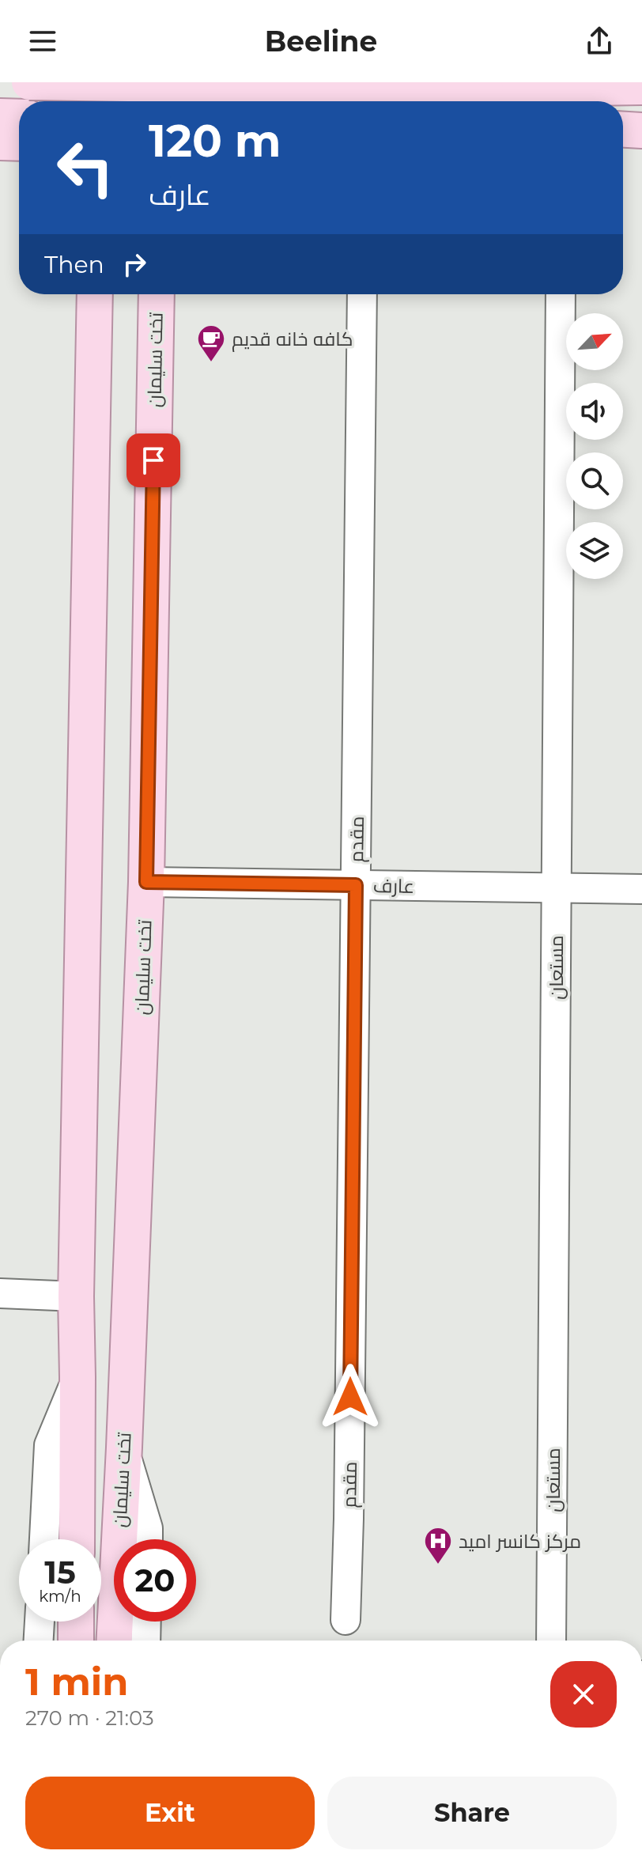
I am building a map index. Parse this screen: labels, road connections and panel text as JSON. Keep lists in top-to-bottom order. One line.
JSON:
{"streets":{"main road":["تخت سلیمان"],"street":["مقدم","عارف","مستعان"]},"crossings":[["تخت سلیمان","عارف"],["مقدم","عارف"],["عارف","مستعان"]],"places":{"cafe":["کافه خانه قدیم"],"hospital":["مرکز کانسر امید"]},"north":"top right","page":{"header":"Beeline","turn":["120 m","عارف"],"then":"Then","speed":"15 km/h","limit":"20","heading":["1 min","270 m · 21:03"],"buttons":["Exit","Share"]}}
